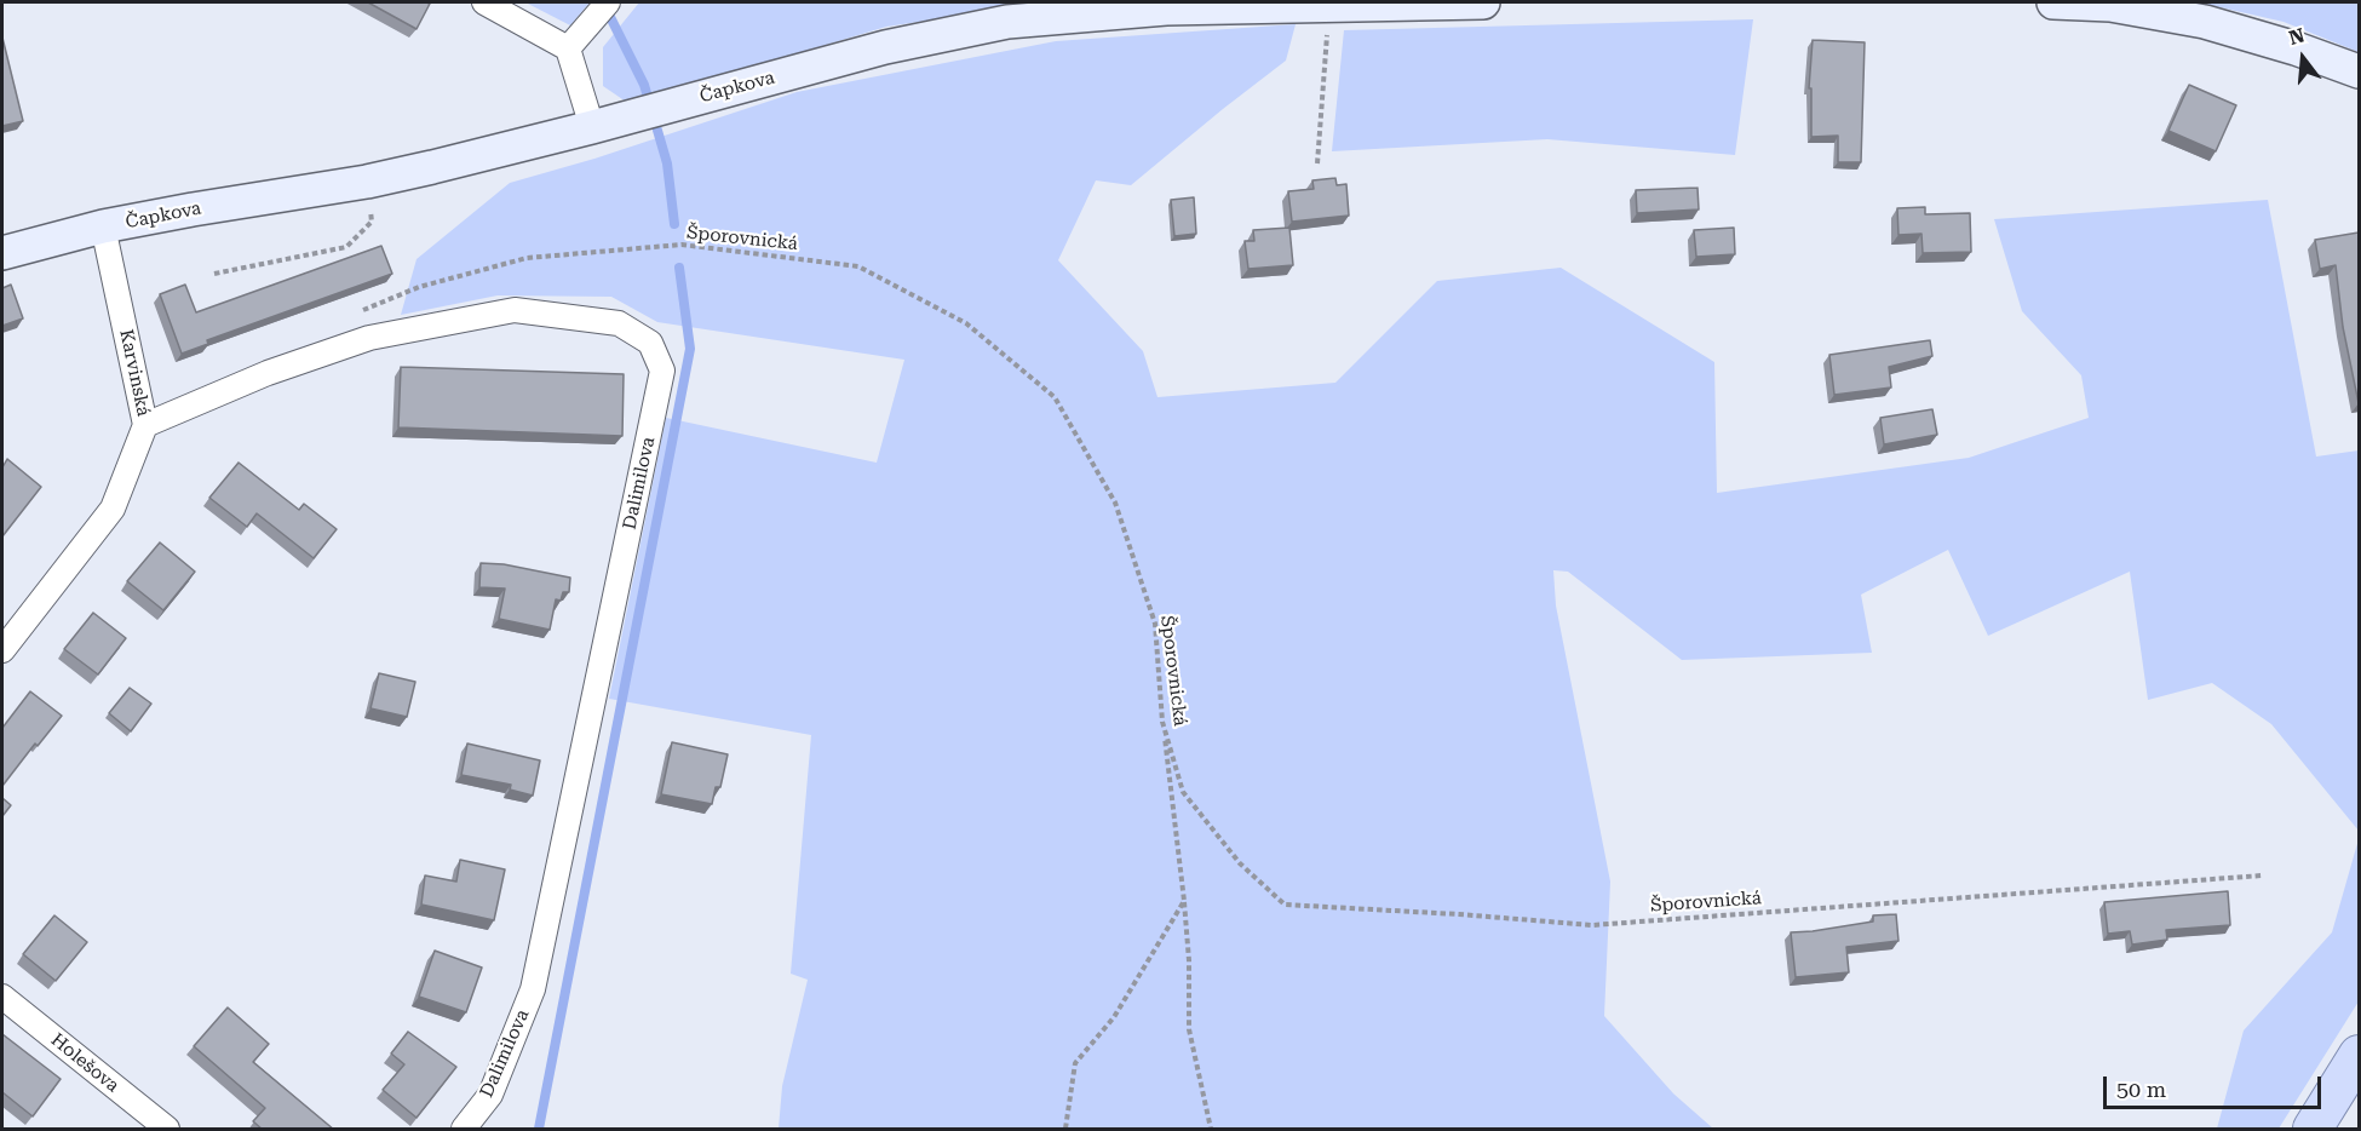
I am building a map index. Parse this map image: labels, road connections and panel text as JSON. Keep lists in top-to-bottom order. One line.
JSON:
{"streets":{"street":["Čapkova","Karvinská","Dalimilova","Holešova"],"path":["Šporovnická"]},"crossings":[["Čapkova","Karvinská"],["Karvinská","Dalimilova"]],"scale_bar":"50 m","north":"top"}
